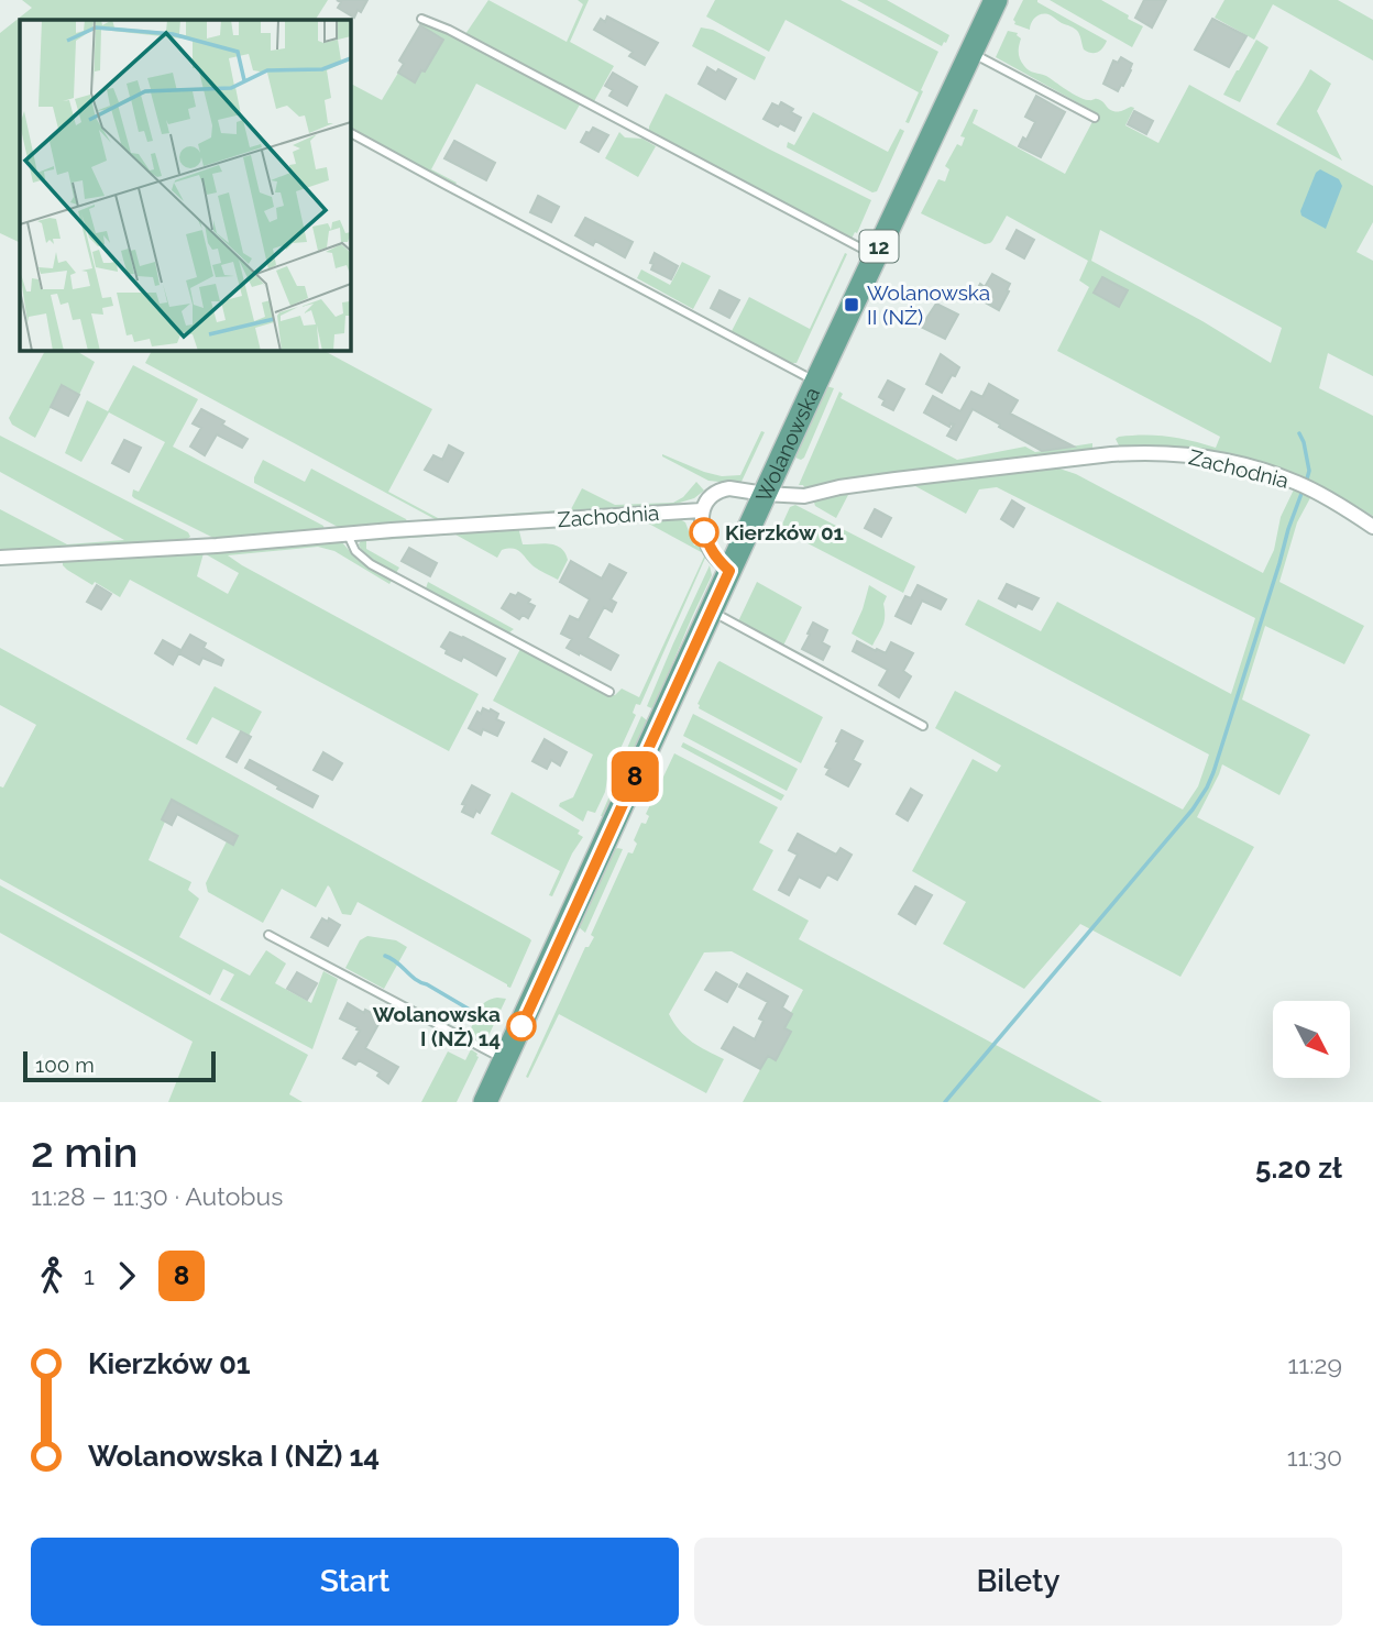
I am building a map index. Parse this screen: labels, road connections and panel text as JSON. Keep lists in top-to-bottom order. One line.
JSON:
{"streets":{"main road":["12","Wolanowska"],"street":["Zachodnia"]},"crossings":[["Wolanowska","Zachodnia"]],"places":{"transit":["Wolanowska II (NŻ)"],"other":["Kierzków 01","Wolanowska I (NŻ) 14"]},"lines":["bus line 8"],"scale_bar":"100 m","north":"bottom right","page":{"on_map":"8","scale":"100 m","heading":["2 min","11:28 – 11:30 · Autobus","5.20 zł"],"legs":["1","8"],"list":[{"name":"Kierzków 01","value":"11:29"},{"name":"Wolanowska I (NŻ) 14","value":"11:30"}],"buttons":["Start","Bilety"]}}
